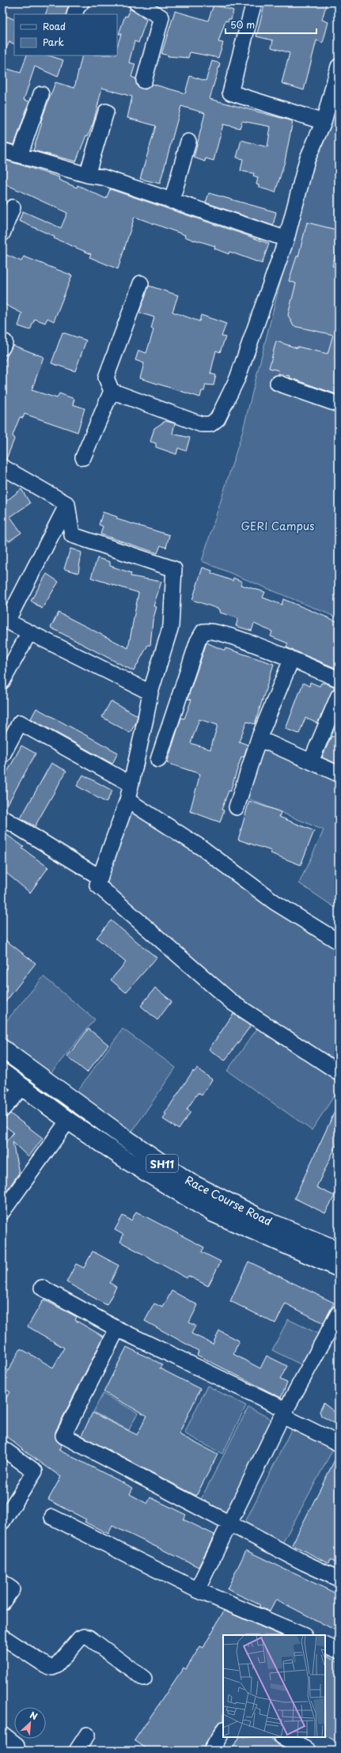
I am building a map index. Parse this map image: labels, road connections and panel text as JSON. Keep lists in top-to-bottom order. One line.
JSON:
{"streets":{"main road":["SH11","Race Course Road"]},"parks":["GERI Campus"],"legend":["Road","Park"],"scale_bar":"50 m","north":"top right"}
